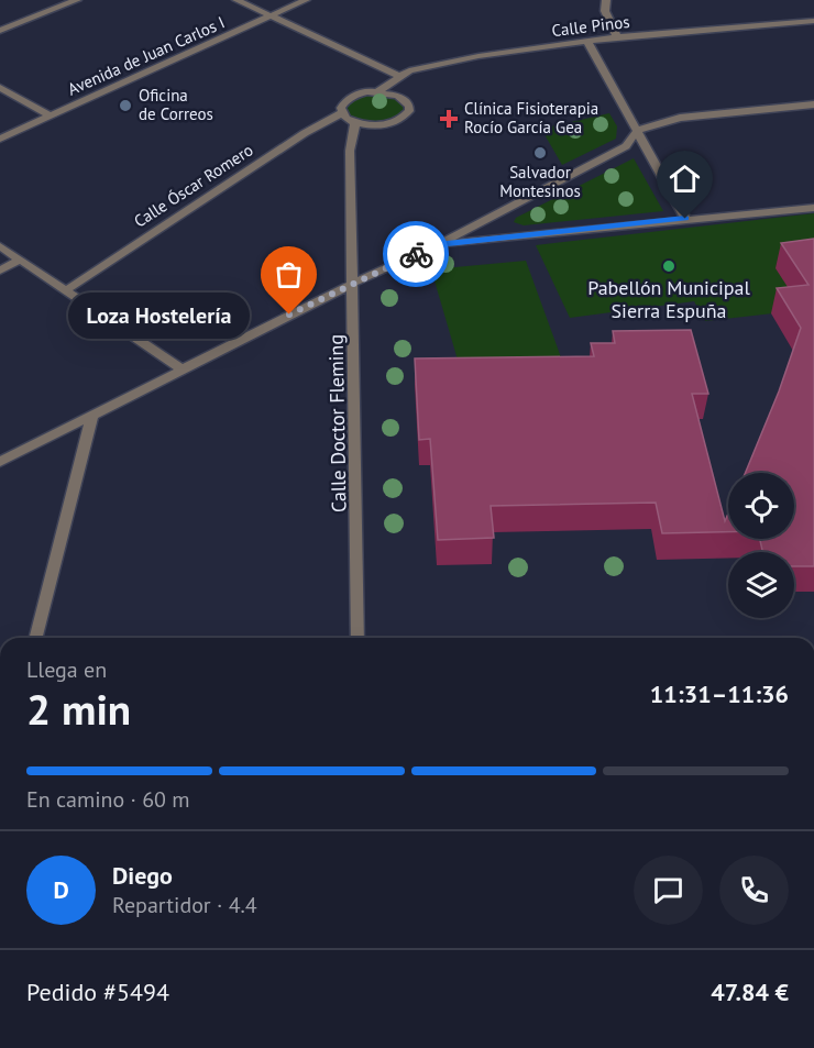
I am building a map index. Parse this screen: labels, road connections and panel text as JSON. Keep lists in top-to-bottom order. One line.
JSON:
{"streets":{"street":["Calle Pinos","Avenida de Juan Carlos I","Calle Óscar Romero","Calle Doctor Fleming"]},"crossings":[["Calle Pinos","Calle Óscar Romero"]],"places":{"other":["Oficina de Correos","Salvador Montesinos","Pabellón Municipal Sierra Espuña","Loza Hostelería"],"health":["Clínica Fisioterapia Rocío García Gea"]},"page":{"bubble":"Loza Hostelería","heading":["2 min","Llega en","11:31–11:36"],"panel":["Diego","Repartidor · 4.4","Pedido #5494","47.84 €"],"bar":"En camino · 60 m","round":"D"}}
